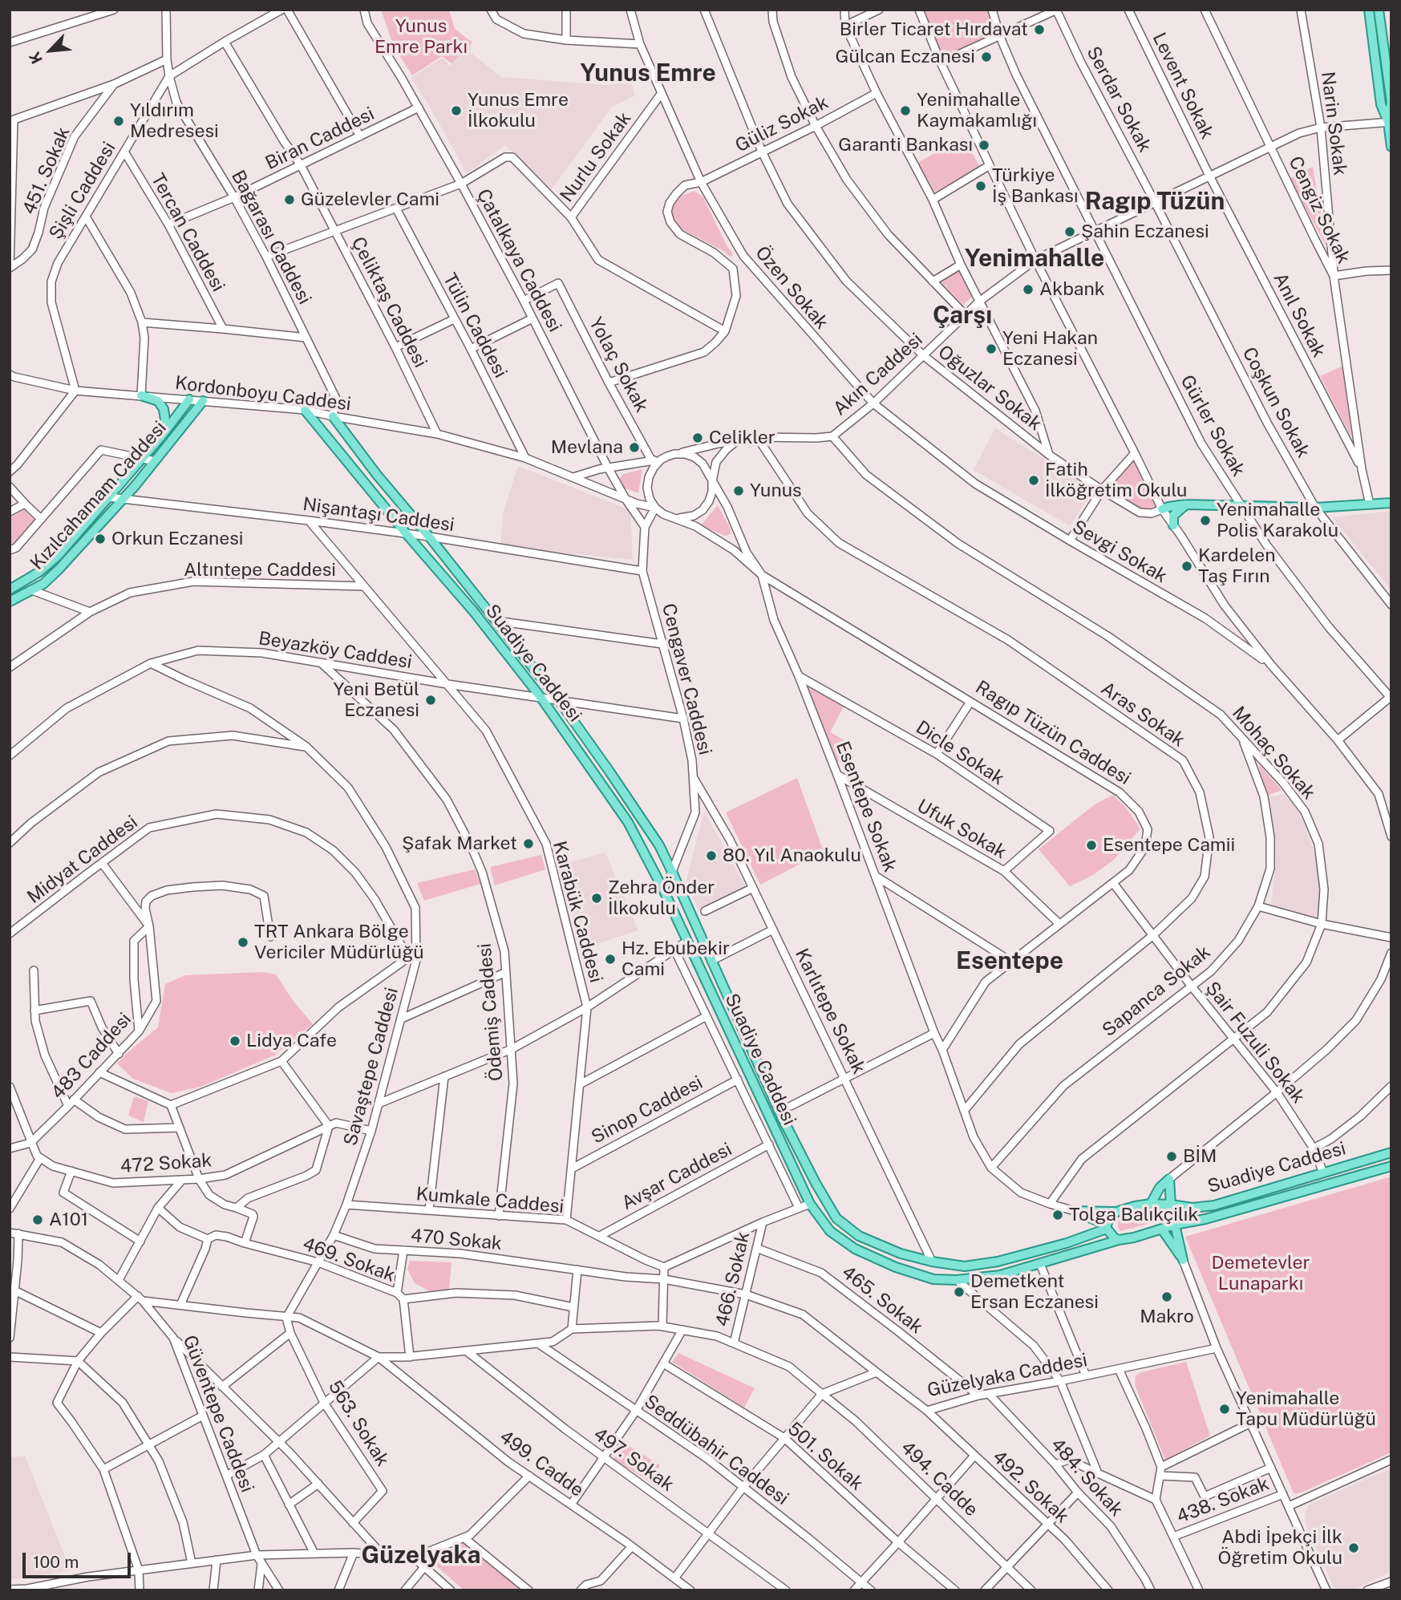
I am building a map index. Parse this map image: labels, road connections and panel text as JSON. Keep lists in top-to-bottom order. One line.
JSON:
{"streets":{"main road":["Kızılcahamam Caddesi","Suadiye Caddesi"],"street":["Levent Sokak","Serdar Sokak","Narin Sokak","Güliz Sokak","Biran Caddesi","Nurlu Sokak","451. Sokak","Şişli Caddesi","Cengiz Sokak","Tercan Caddesi","Bağarası Caddesi","Çatalkaya Caddesi","Özen Sokak","Çeliktaş Caddesi","Anıl Sokak","Tülin Caddesi","Yolaç Sokak","Akın Caddesi","Oğuzlar Sokak","Kordonboyu Caddesi","Coşkun Sokak","Gürler Sokak","Nişantaşı Caddesi","Sevgi Sokak","Altıntepe Caddesi","Beyazköy Caddesi","Cengaver Caddesi","Aras Sokak","Ragıp Tüzün Caddesi","Dicle Sokak","Mohaç Sokak","Esentepe Sokak","Ufuk Sokak","Midyat Caddesi","Karabük Caddesi","Sapanca Sokak","Karlıtepe Sokak","Ödemiş Caddesi","Şair Fuzuli Sokak","483 Caddesi","Savaştepe Caddesi","Sinop Caddesi","472 Sokak","Avşar Caddesi","Kumkale Caddesi","470 Sokak","469. Sokak","466. Sokak","465. Sokak","Güzelyaka Caddesi","Güventepe Caddesi","563. Sokak","Seddübahir Caddesi","501. Sokak","497. Sokak","499. Cadde","484. Sokak","494. Cadde","492. Sokak","438. Sokak"]},"crossings":[["Levent Sokak","Anıl Sokak"],["Levent Sokak","Akın Caddesi"],["Serdar Sokak","Akın Caddesi"],["Serdar Sokak","Coşkun Sokak"],["Narin Sokak","Cengiz Sokak"],["Narin Sokak","Akın Caddesi"],["Güliz Sokak","Nurlu Sokak"],["Güliz Sokak","Özen Sokak"],["Güliz Sokak","Oğuzlar Sokak"],["Biran Caddesi","Tercan Caddesi"],["Biran Caddesi","Bağarası Caddesi"],["Biran Caddesi","Çatalkaya Caddesi"],["Biran Caddesi","Çeliktaş Caddesi"],["Nurlu Sokak","Özen Sokak"],["Şişli Caddesi","Tercan Caddesi"],["Şişli Caddesi","Bağarası Caddesi"],["Şişli Caddesi","Çeliktaş Caddesi"],["Şişli Caddesi","Kordonboyu Caddesi"],["Cengiz Sokak","Anıl Sokak"],["Cengiz Sokak","Akın Caddesi"],["Bağarası Caddesi","Kordonboyu Caddesi"],["Bağarası Caddesi","Suadiye Caddesi"],["Çatalkaya Caddesi","Yolaç Sokak"],["Çatalkaya Caddesi","Kordonboyu Caddesi"],["Çatalkaya Caddesi","Cengaver Caddesi"],["Özen Sokak","Akın Caddesi"],["Özen Sokak","Sevgi Sokak"],["Çeliktaş Caddesi","Kordonboyu Caddesi"],["Anıl Sokak","Akın Caddesi"],["Tülin Caddesi","Kordonboyu Caddesi"],["Akın Caddesi","Oğuzlar Sokak"],["Akın Caddesi","Kordonboyu Caddesi"],["Akın Caddesi","Coşkun Sokak"],["Akın Caddesi","Gürler Sokak"],["Akın Caddesi","Sevgi Sokak"],["Akın Caddesi","Cengaver Caddesi"],["Akın Caddesi","Aras Sokak"],["Akın Caddesi","Ragıp Tüzün Caddesi"],["Akın Caddesi","Mohaç Sokak"],["Kordonboyu Caddesi","Kızılcahamam Caddesi"],["Kordonboyu Caddesi","Suadiye Caddesi"],["Kordonboyu Caddesi","Cengaver Caddesi"],["Kordonboyu Caddesi","Ragıp Tüzün Caddesi"],["Kızılcahamam Caddesi","Nişantaşı Caddesi"],["Nişantaşı Caddesi","Suadiye Caddesi"],["Nişantaşı Caddesi","Cengaver Caddesi"],["Nişantaşı Caddesi","Karabük Caddesi"],["Altıntepe Caddesi","Karabük Caddesi"],["Beyazköy Caddesi","Suadiye Caddesi"],["Beyazköy Caddesi","Cengaver Caddesi"],["Beyazköy Caddesi","Karabük Caddesi"],["Beyazköy Caddesi","Ödemiş Caddesi"],["Beyazköy Caddesi","Savaştepe Caddesi"],["Suadiye Caddesi","Cengaver Caddesi"],["Suadiye Caddesi","Karlıtepe Sokak"],["Suadiye Caddesi","Şair Fuzuli Sokak"],["Cengaver Caddesi","Ragıp Tüzün Caddesi"],["Cengaver Caddesi","Karlıtepe Sokak"],["Aras Sokak","Şair Fuzuli Sokak"],["Ragıp Tüzün Caddesi","Esentepe Sokak"],["Ragıp Tüzün Caddesi","Ufuk Sokak"],["Ragıp Tüzün Caddesi","Şair Fuzuli Sokak"],["Dicle Sokak","Esentepe Sokak"],["Dicle Sokak","Ufuk Sokak"],["Mohaç Sokak","Sapanca Sokak"],["Mohaç Sokak","Şair Fuzuli Sokak"],["Esentepe Sokak","Ufuk Sokak"],["Karabük Caddesi","Sinop Caddesi"],["Karabük Caddesi","Kumkale Caddesi"],["Sapanca Sokak","Şair Fuzuli Sokak"],["Ödemiş Caddesi","Kumkale Caddesi"],["Savaştepe Caddesi","472 Sokak"],["Savaştepe Caddesi","Kumkale Caddesi"],["Savaştepe Caddesi","470 Sokak"],["Savaştepe Caddesi","469. Sokak"],["Savaştepe Caddesi","563. Sokak"],["Avşar Caddesi","Kumkale Caddesi"],["466. Sokak","465. Sokak"],["465. Sokak","Güzelyaka Caddesi"],["Güzelyaka Caddesi","484. Sokak"],["Güzelyaka Caddesi","492. Sokak"]],"districts":["Yunus Emre","Ragıp Tüzün","Yenimahalle","Çarşı","Esentepe","Güzelyaka"],"parks":["Yunus Emre Parkı","Demetevler Lunaparkı"],"places":["Birler Ticaret Hırdavat","Gülcan Eczanesi","Yunus Emre İlkokulu","Yenimahalle Kaymakamlığı","Yıldırım Medresesi","Garanti Bankası","Türkiye İş Bankası","Güzelevler Cami","Şahin Eczanesi","Akbank","Yeni Hakan Eczanesi","Celikler","Mevlana","Fatih İlköğretim Okulu","Yunus","Yenimahalle Polis Karakolu","Orkun Eczanesi","Kardelen Taş Fırın","Yeni Betül Eczanesi","Şafak Market","Esentepe Camii","80. Yıl Anaokulu","Zehra Önder İlkokulu","TRT Ankara Bölge Vericiler Müdürlüğü","Hz. Ebubekir Cami","Lidya Cafe","BİM","Tolga Balıkçilık","A101","Demetkent Ersan Eczanesi","Makro","Yenimahalle Tapu Müdürlüğü","Abdi İpekçi İlk Öğretim Okulu"],"scale_bar":"100 m","north":"bottom left"}
